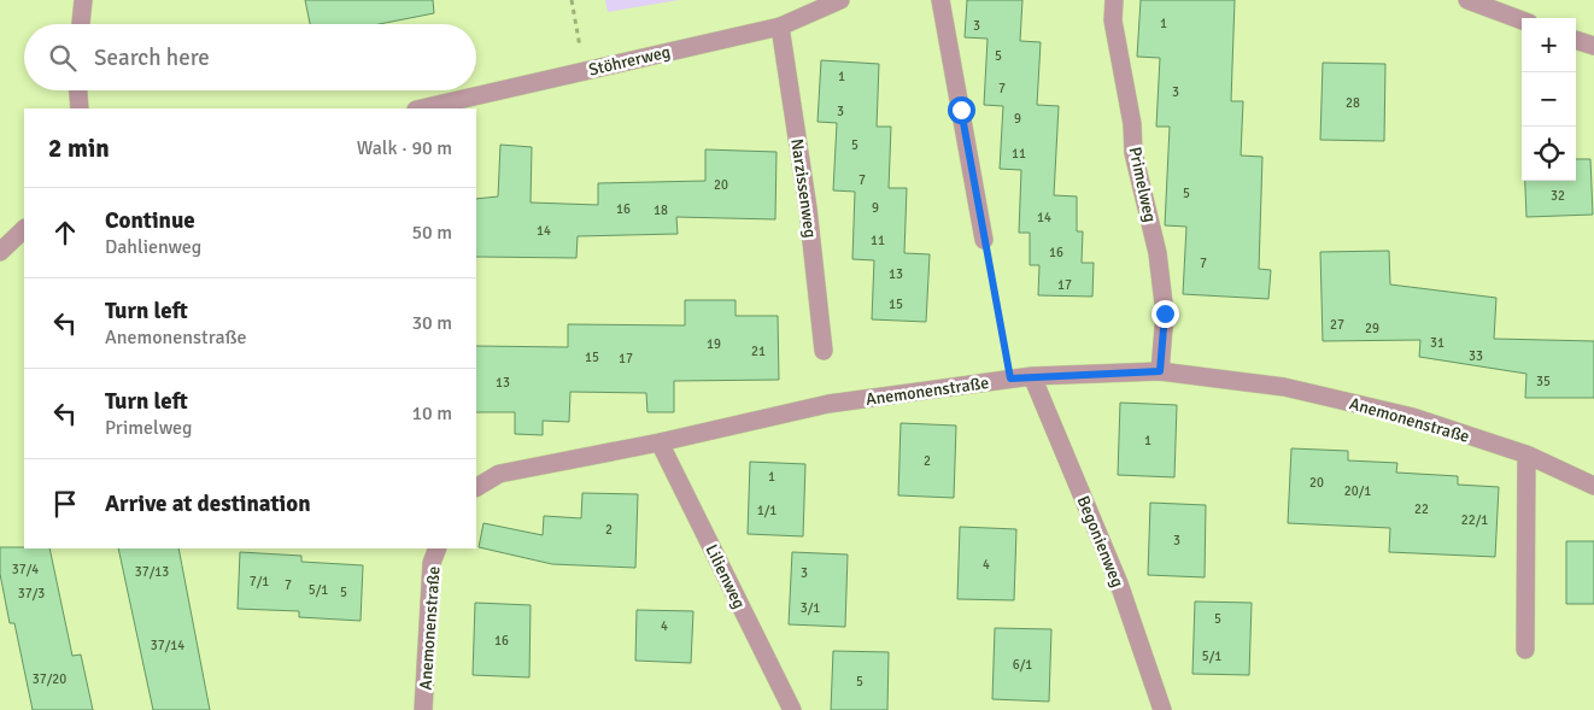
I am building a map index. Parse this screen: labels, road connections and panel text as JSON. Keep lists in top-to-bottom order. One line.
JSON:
{"streets":{"street":["Stöhrerweg","Primelweg","Narzissenweg","Anemonenstraße","Begonienweg","Lilienweg"]},"crossings":[["Stöhrerweg","Narzissenweg"],["Primelweg","Anemonenstraße"],["Anemonenstraße","Begonienweg"],["Anemonenstraße","Lilienweg"]],"house_numbers":["1","3","5","1","7","3","28","3","9","5","11","7","20","5","32","9","16","18","14","14","11","16","7","13","17","15","27","29","31","19","21","33","15","17","35","13","1","2","1","20","20/1","22","1/1","22/1","2","3","4","37/4","37/13","3","7/1","7","5/1","5","37/3","3/1","5","4","16","37/14","5/1","6/1","37/20","5"],"page":{"map_buttons":["+","−"],"search":"Search here","heading":["2 min","Walk · 90 m"],"list":[["Continue","Dahlienweg","50 m"],["Turn left","Anemonenstraße","30 m"],["Turn left","Primelweg","10 m"],"Arrive at destination"]}}
